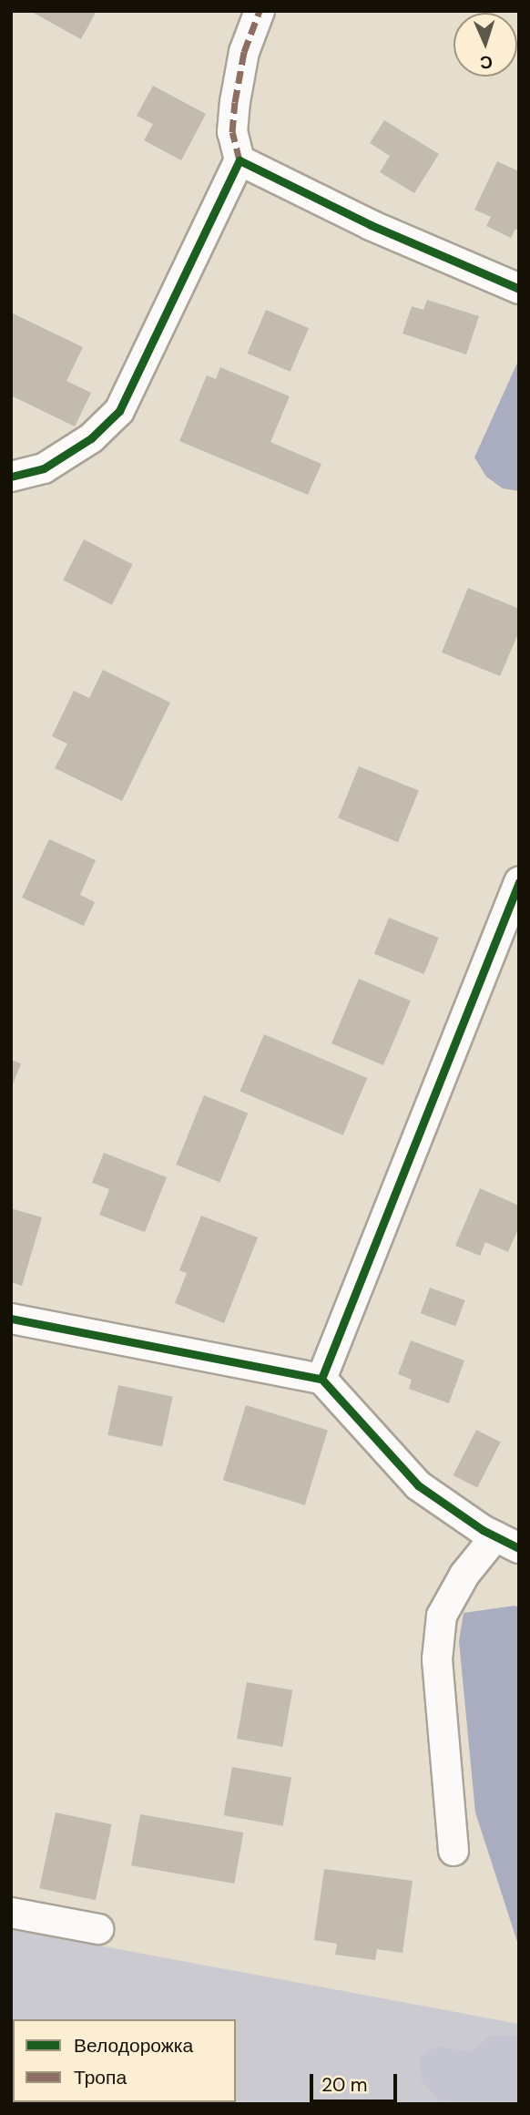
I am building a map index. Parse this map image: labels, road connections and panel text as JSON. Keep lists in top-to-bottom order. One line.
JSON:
{"legend":["Велодорожка","Тропа"],"scale_bar":"20 m","north":"bottom"}
